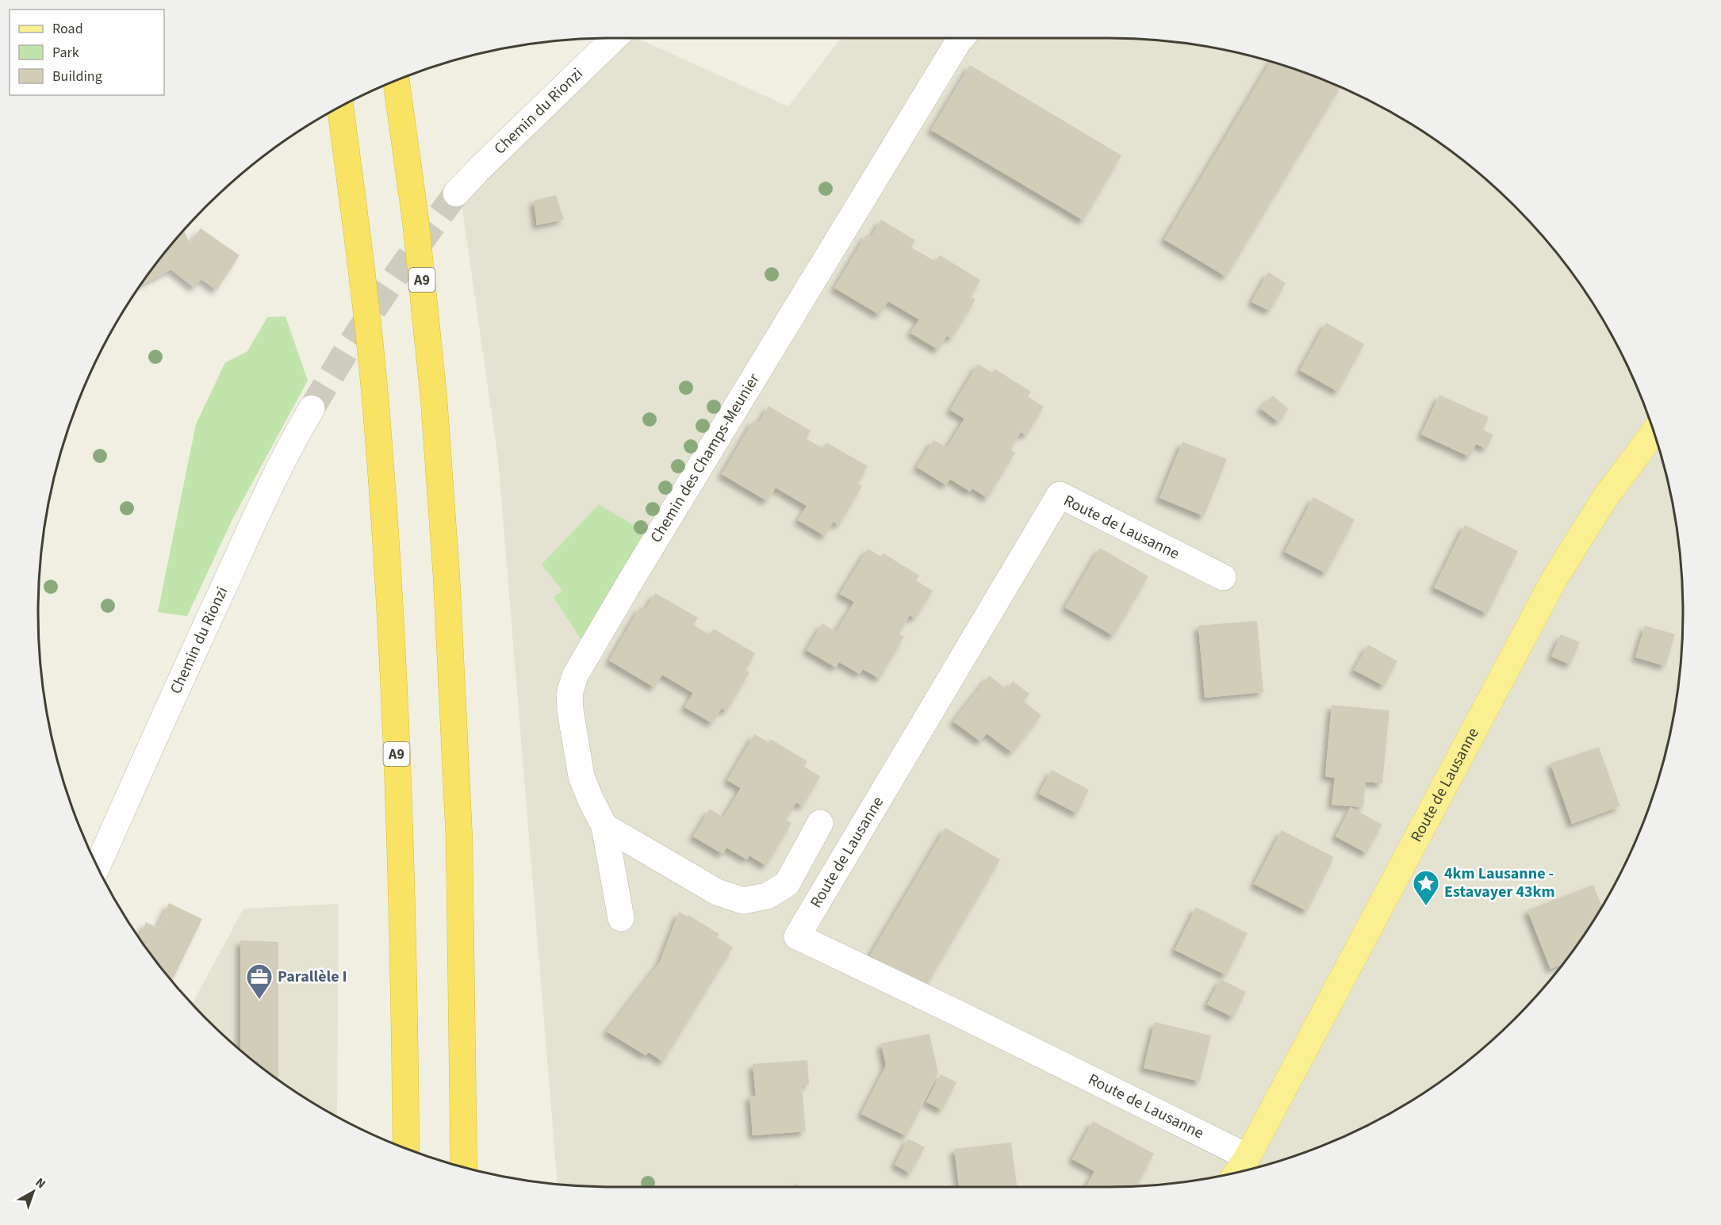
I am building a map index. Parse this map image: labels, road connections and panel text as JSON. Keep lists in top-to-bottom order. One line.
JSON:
{"streets":{"highway":["A9"],"main road":["Route de Lausanne"],"street":["Chemin du Rionzi","Chemin des Champs-Meunier"]},"places":{"place":["4km Lausanne - Estavayer 43km"],"office":["Parallèle I"]},"legend":["Road","Park","Building"],"north":"top right"}
